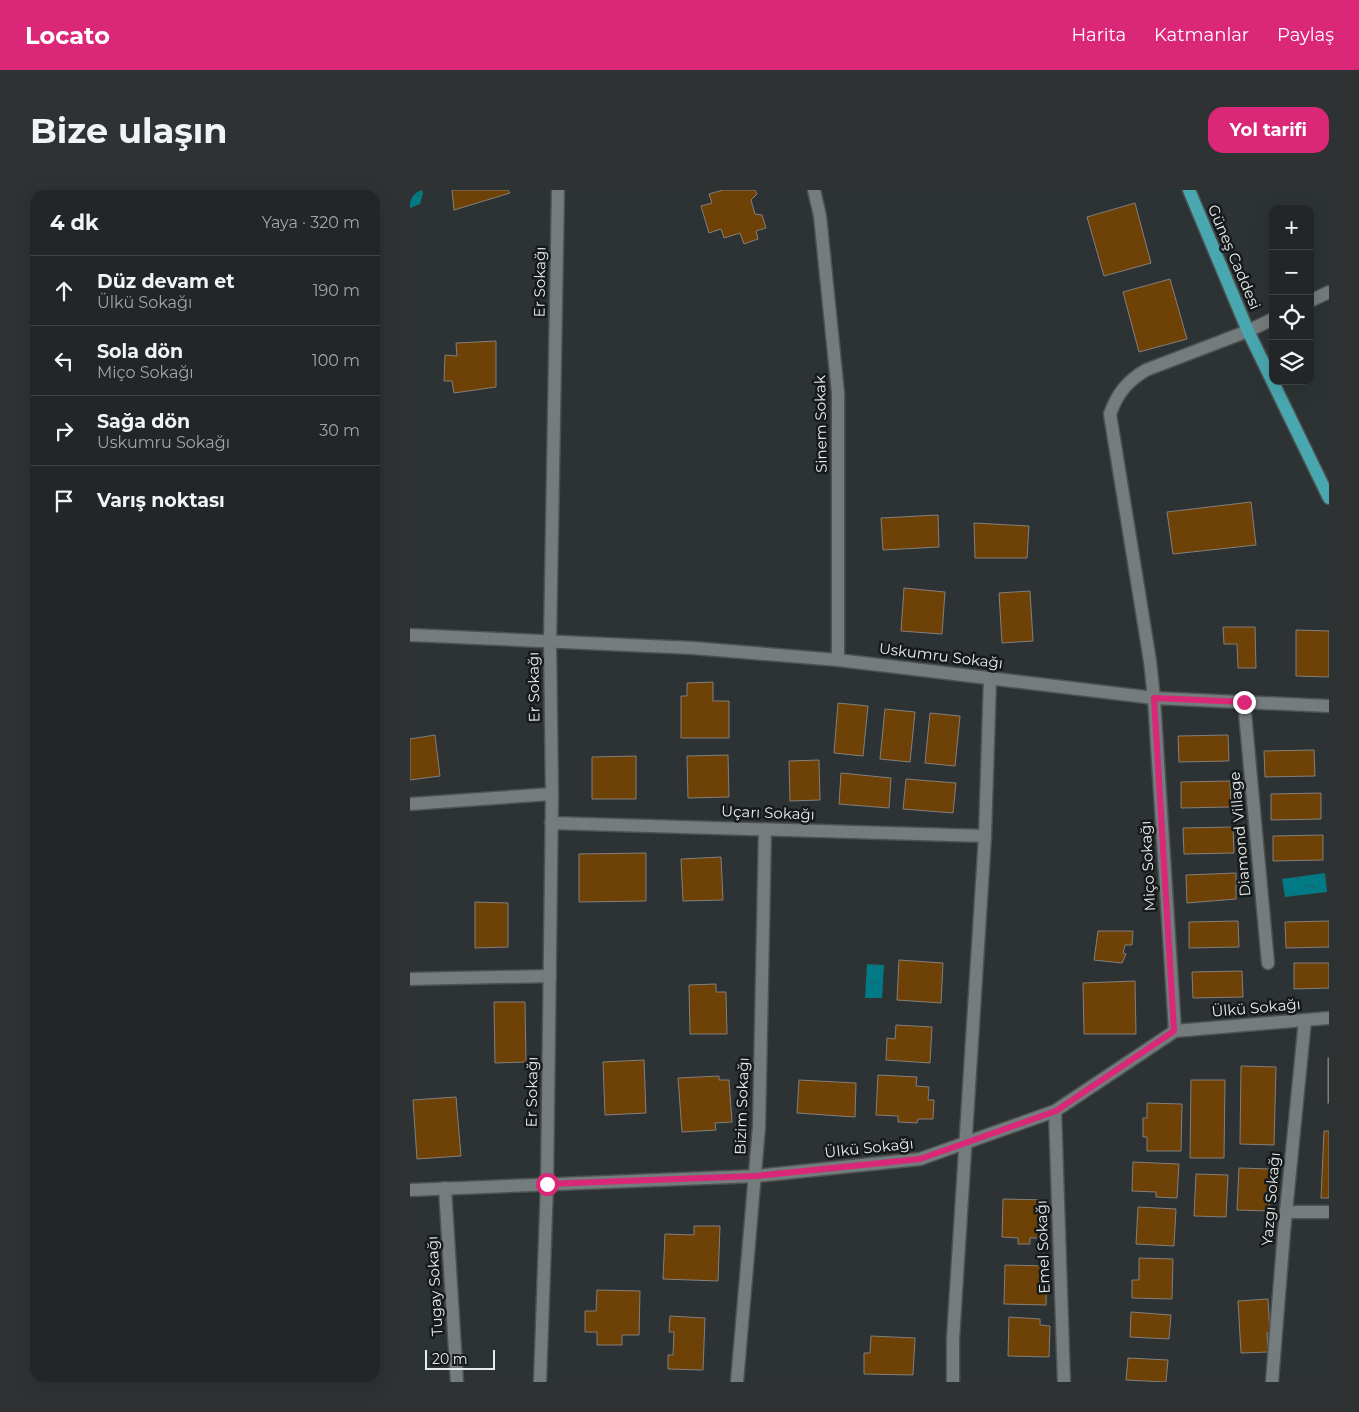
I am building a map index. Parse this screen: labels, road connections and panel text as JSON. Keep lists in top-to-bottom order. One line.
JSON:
{"streets":{"main road":["Güneş Caddesi"],"street":["Er Sokağı","Sinem Sokak","Uskumru Sokağı","Uçarı Sokağı","Diamond Village","Miço Sokağı","Ülkü Sokağı","Bizim Sokağı","Yazgı Sokağı","Emel Sokağı","Tugay Sokağı"]},"crossings":[["Güneş Caddesi","Miço Sokağı"],["Er Sokağı","Uskumru Sokağı"],["Er Sokağı","Uçarı Sokağı"],["Er Sokağı","Ülkü Sokağı"],["Sinem Sokak","Uskumru Sokağı"],["Uskumru Sokağı","Diamond Village"],["Uskumru Sokağı","Miço Sokağı"],["Uçarı Sokağı","Bizim Sokağı"],["Miço Sokağı","Ülkü Sokağı"],["Ülkü Sokağı","Bizim Sokağı"],["Ülkü Sokağı","Yazgı Sokağı"],["Ülkü Sokağı","Emel Sokağı"],["Ülkü Sokağı","Tugay Sokağı"]],"scale_bar":"20 m","page":{"header":"Locato","nav":["Harita","Katmanlar","Paylaş"],"buttons":"Yol tarifi","title":"Bize ulaşın","heading":["4 dk","Yaya · 320 m"],"map_buttons":["+","−"],"list":[["Düz devam et","Ülkü Sokağı","190 m"],["Sola dön","Miço Sokağı","100 m"],["Sağa dön","Uskumru Sokağı","30 m"],"Varış noktası"],"scale":"20 m"}}
